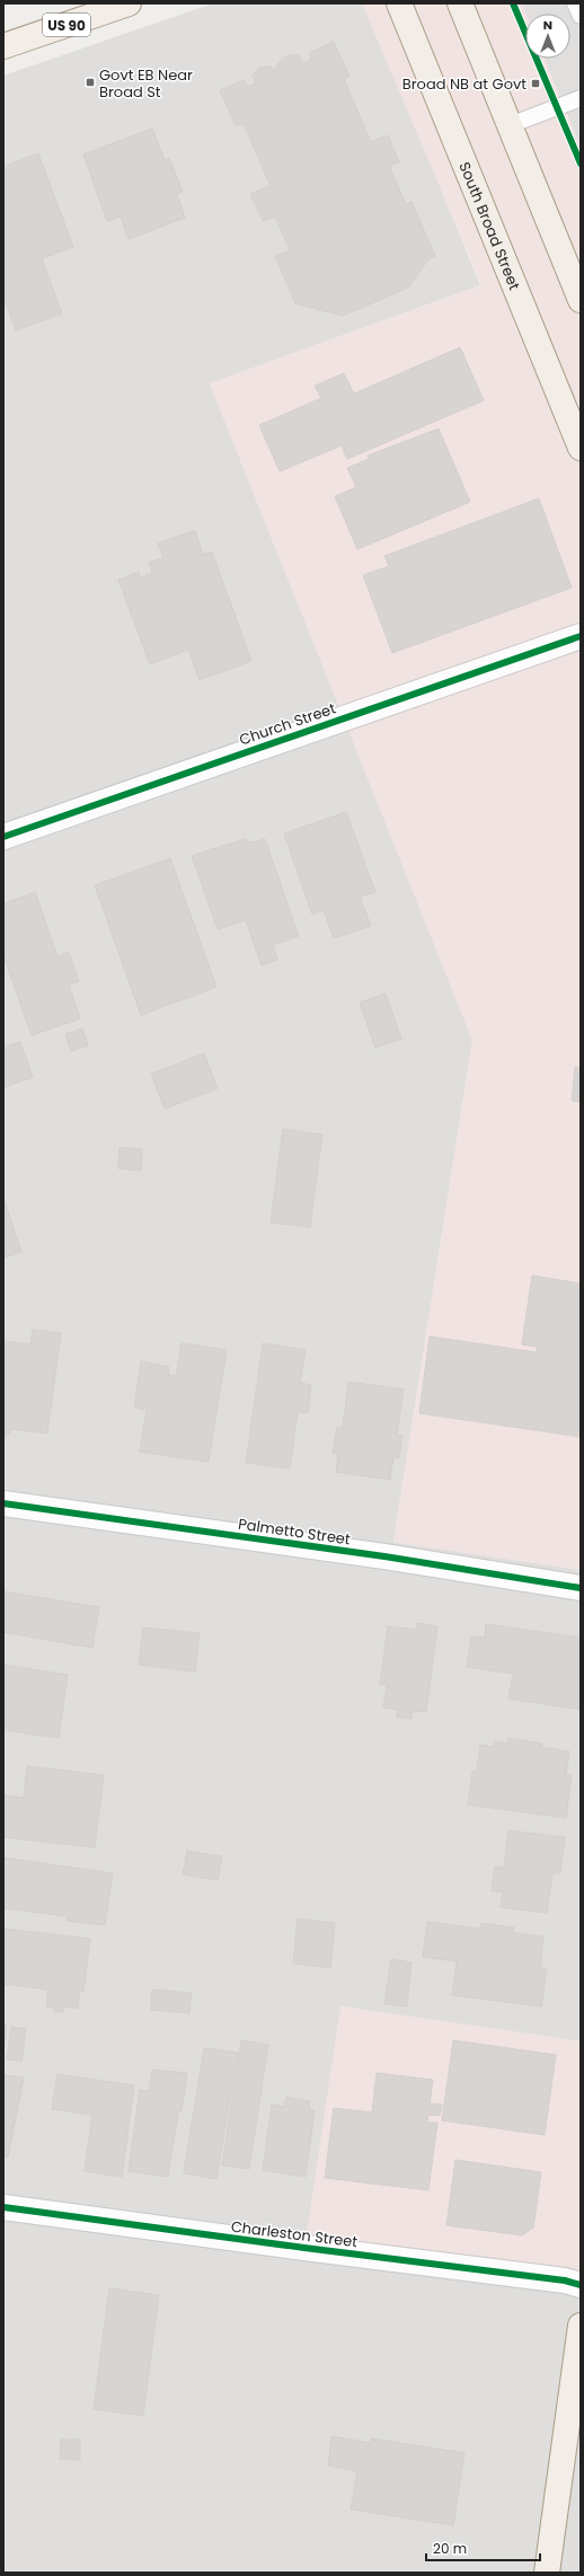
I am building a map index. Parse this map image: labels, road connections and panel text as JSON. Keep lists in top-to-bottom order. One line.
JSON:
{"streets":{"main road":["US 90","South Broad Street"],"street":["Church Street","Palmetto Street","Charleston Street"]},"places":{"transit":["Govt EB Near Broad St","Broad NB at Govt"]},"scale_bar":"20 m","north":"top"}
